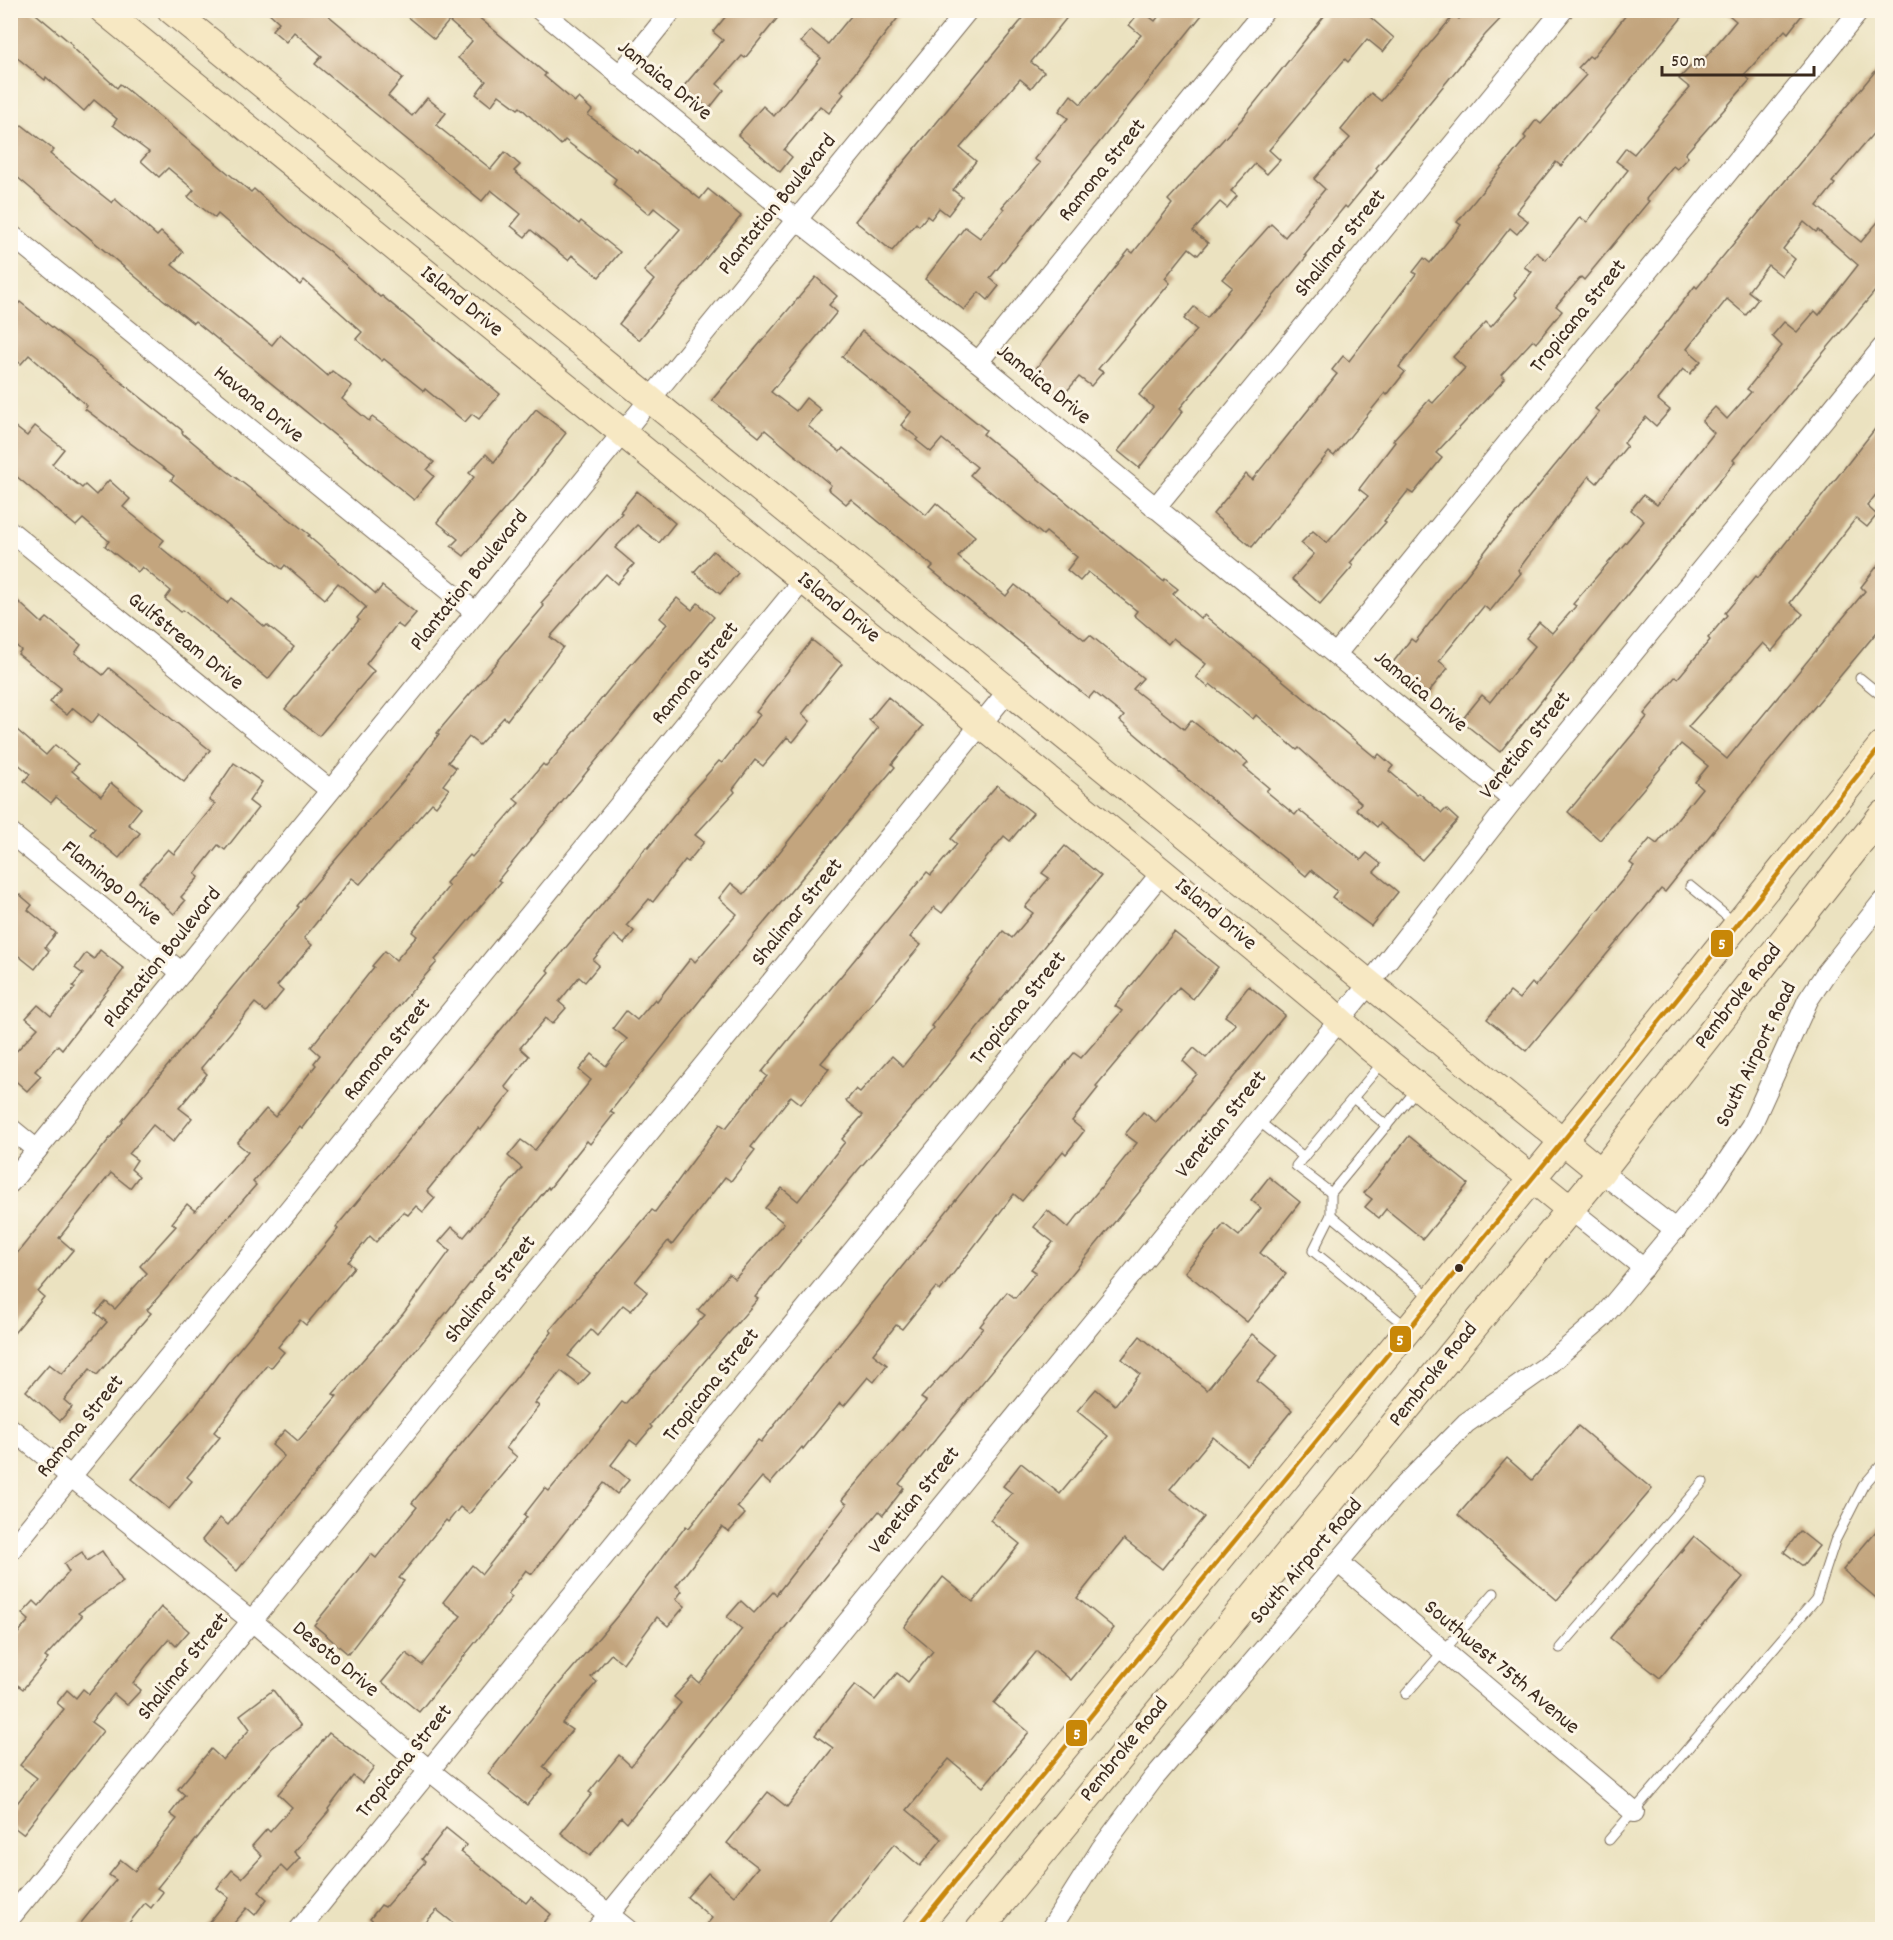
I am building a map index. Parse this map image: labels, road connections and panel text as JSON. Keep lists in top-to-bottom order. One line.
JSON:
{"streets":{"street":["Jamaica Drive","Ramona Street","Plantation Boulevard","Shalimar Street","Island Drive","Tropicana Street","Havana Drive","Gulfstream Drive","Venetian Street","Flamingo Drive","Pembroke Road","South Airport Road","Desoto Drive","Southwest 75th Avenue"]},"crossings":[["Jamaica Drive","Ramona Street"],["Jamaica Drive","Plantation Boulevard"],["Jamaica Drive","Shalimar Street"],["Jamaica Drive","Tropicana Street"],["Jamaica Drive","Venetian Street"],["Ramona Street","Island Drive"],["Ramona Street","Desoto Drive"],["Plantation Boulevard","Island Drive"],["Plantation Boulevard","Havana Drive"],["Plantation Boulevard","Gulfstream Drive"],["Plantation Boulevard","Flamingo Drive"],["Shalimar Street","Island Drive"],["Shalimar Street","Desoto Drive"],["Island Drive","Tropicana Street"],["Island Drive","Venetian Street"],["Island Drive","Pembroke Road"],["Tropicana Street","Desoto Drive"],["Venetian Street","Desoto Drive"],["South Airport Road","Southwest 75th Avenue"]],"lines":["transit line 5"],"scale_bar":"50 m"}
